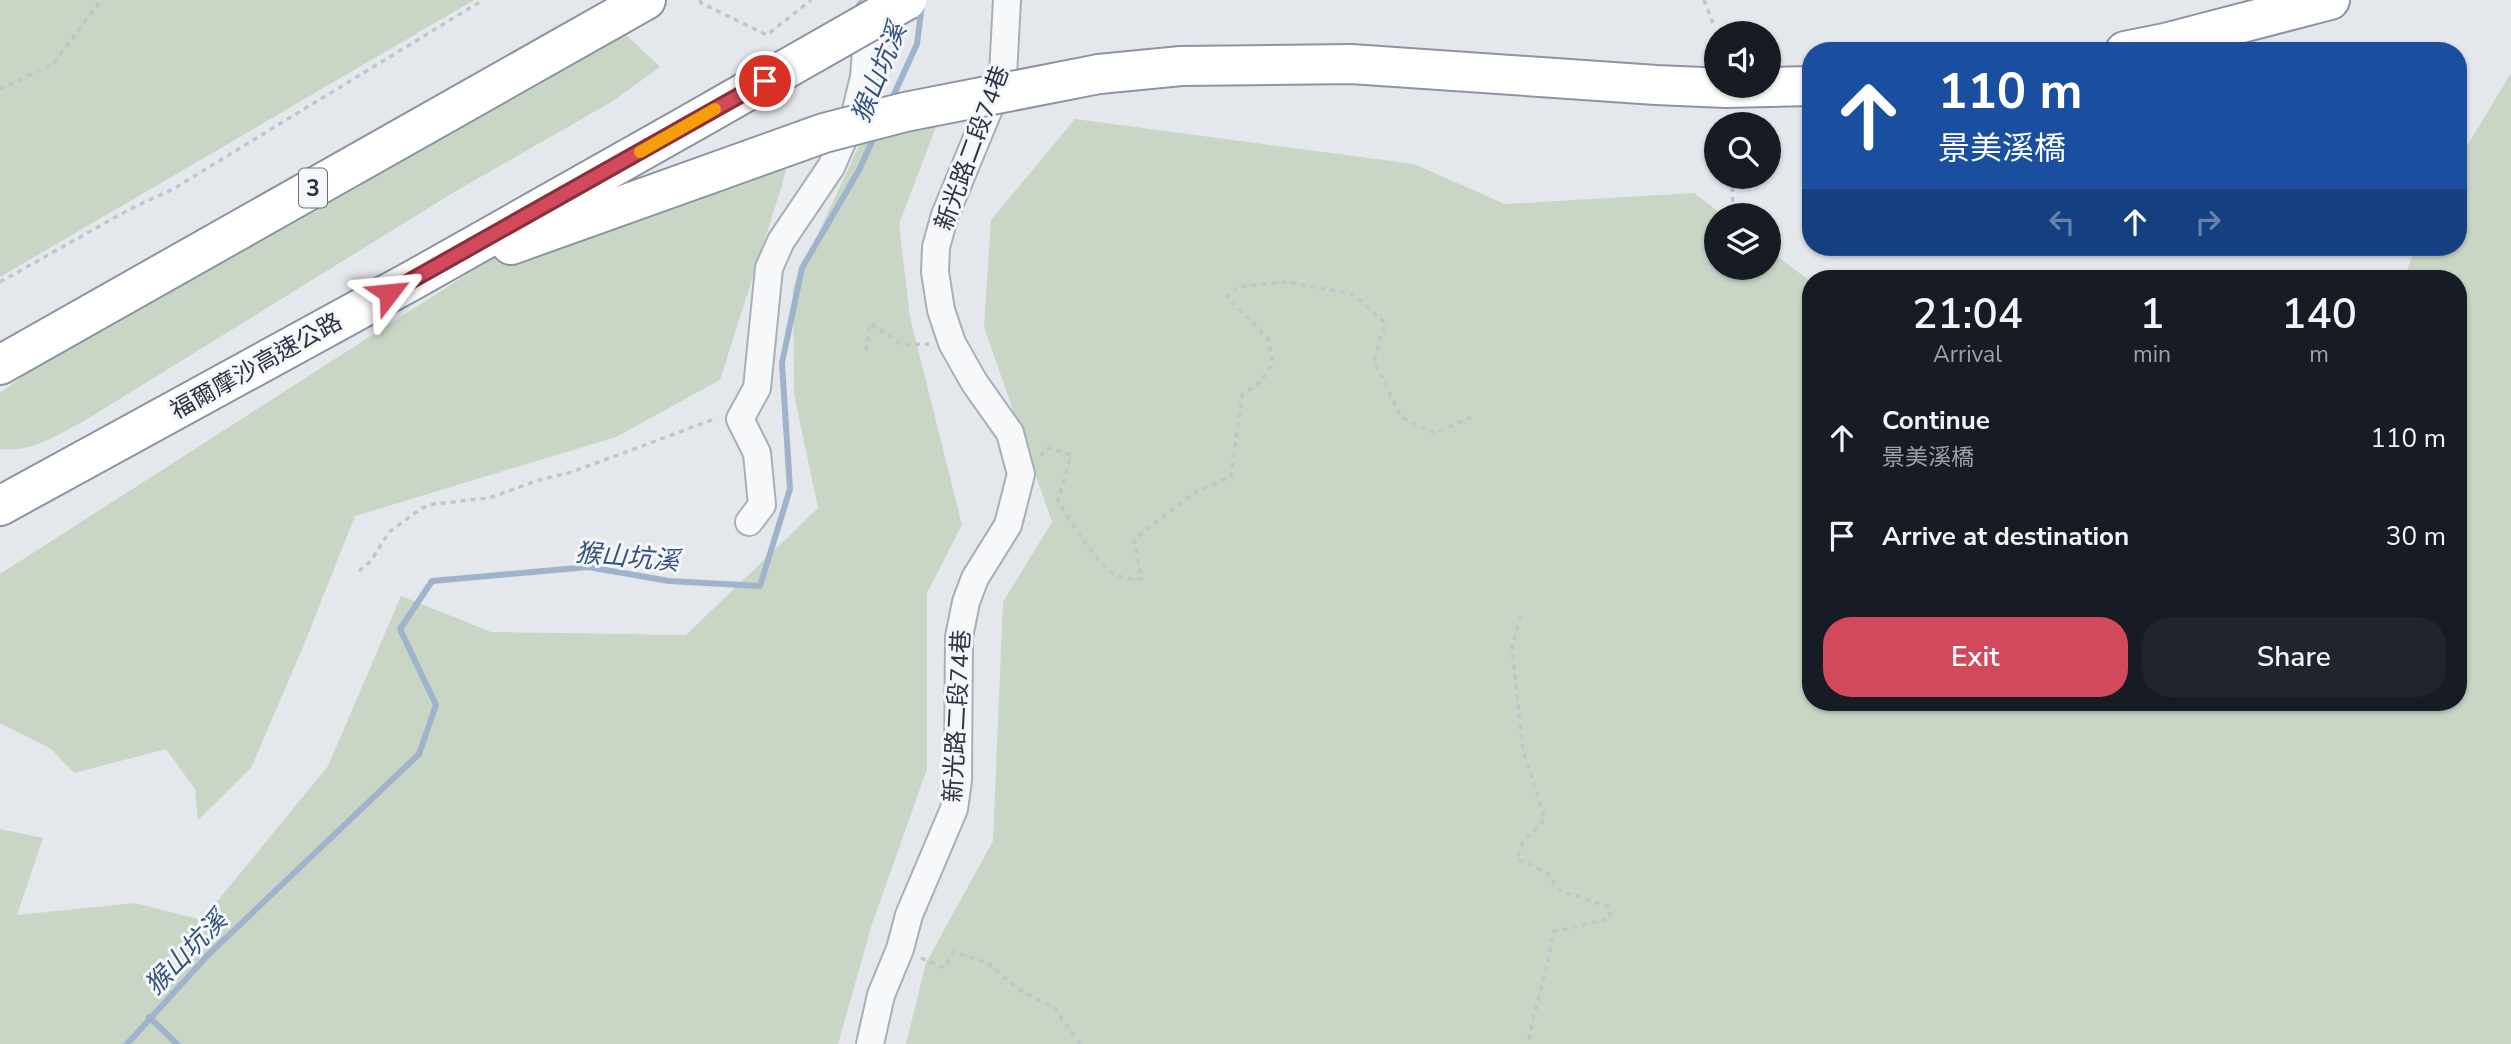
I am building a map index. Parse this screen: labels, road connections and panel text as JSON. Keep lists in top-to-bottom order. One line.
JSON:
{"streets":{"highway":["3","福爾摩沙高速公路"],"street":["新光路二段74巷"]},"water":["猴山坑溪"],"page":{"turn":["110 m","景美溪橋"],"eta":["21:04","Arrival","1","min","140","m"],"list":[{"name":"Continue","note":"景美溪橋","value":"110 m"},{"name":"Arrive at destination","value":"30 m"}],"buttons":["Exit","Share"]}}
